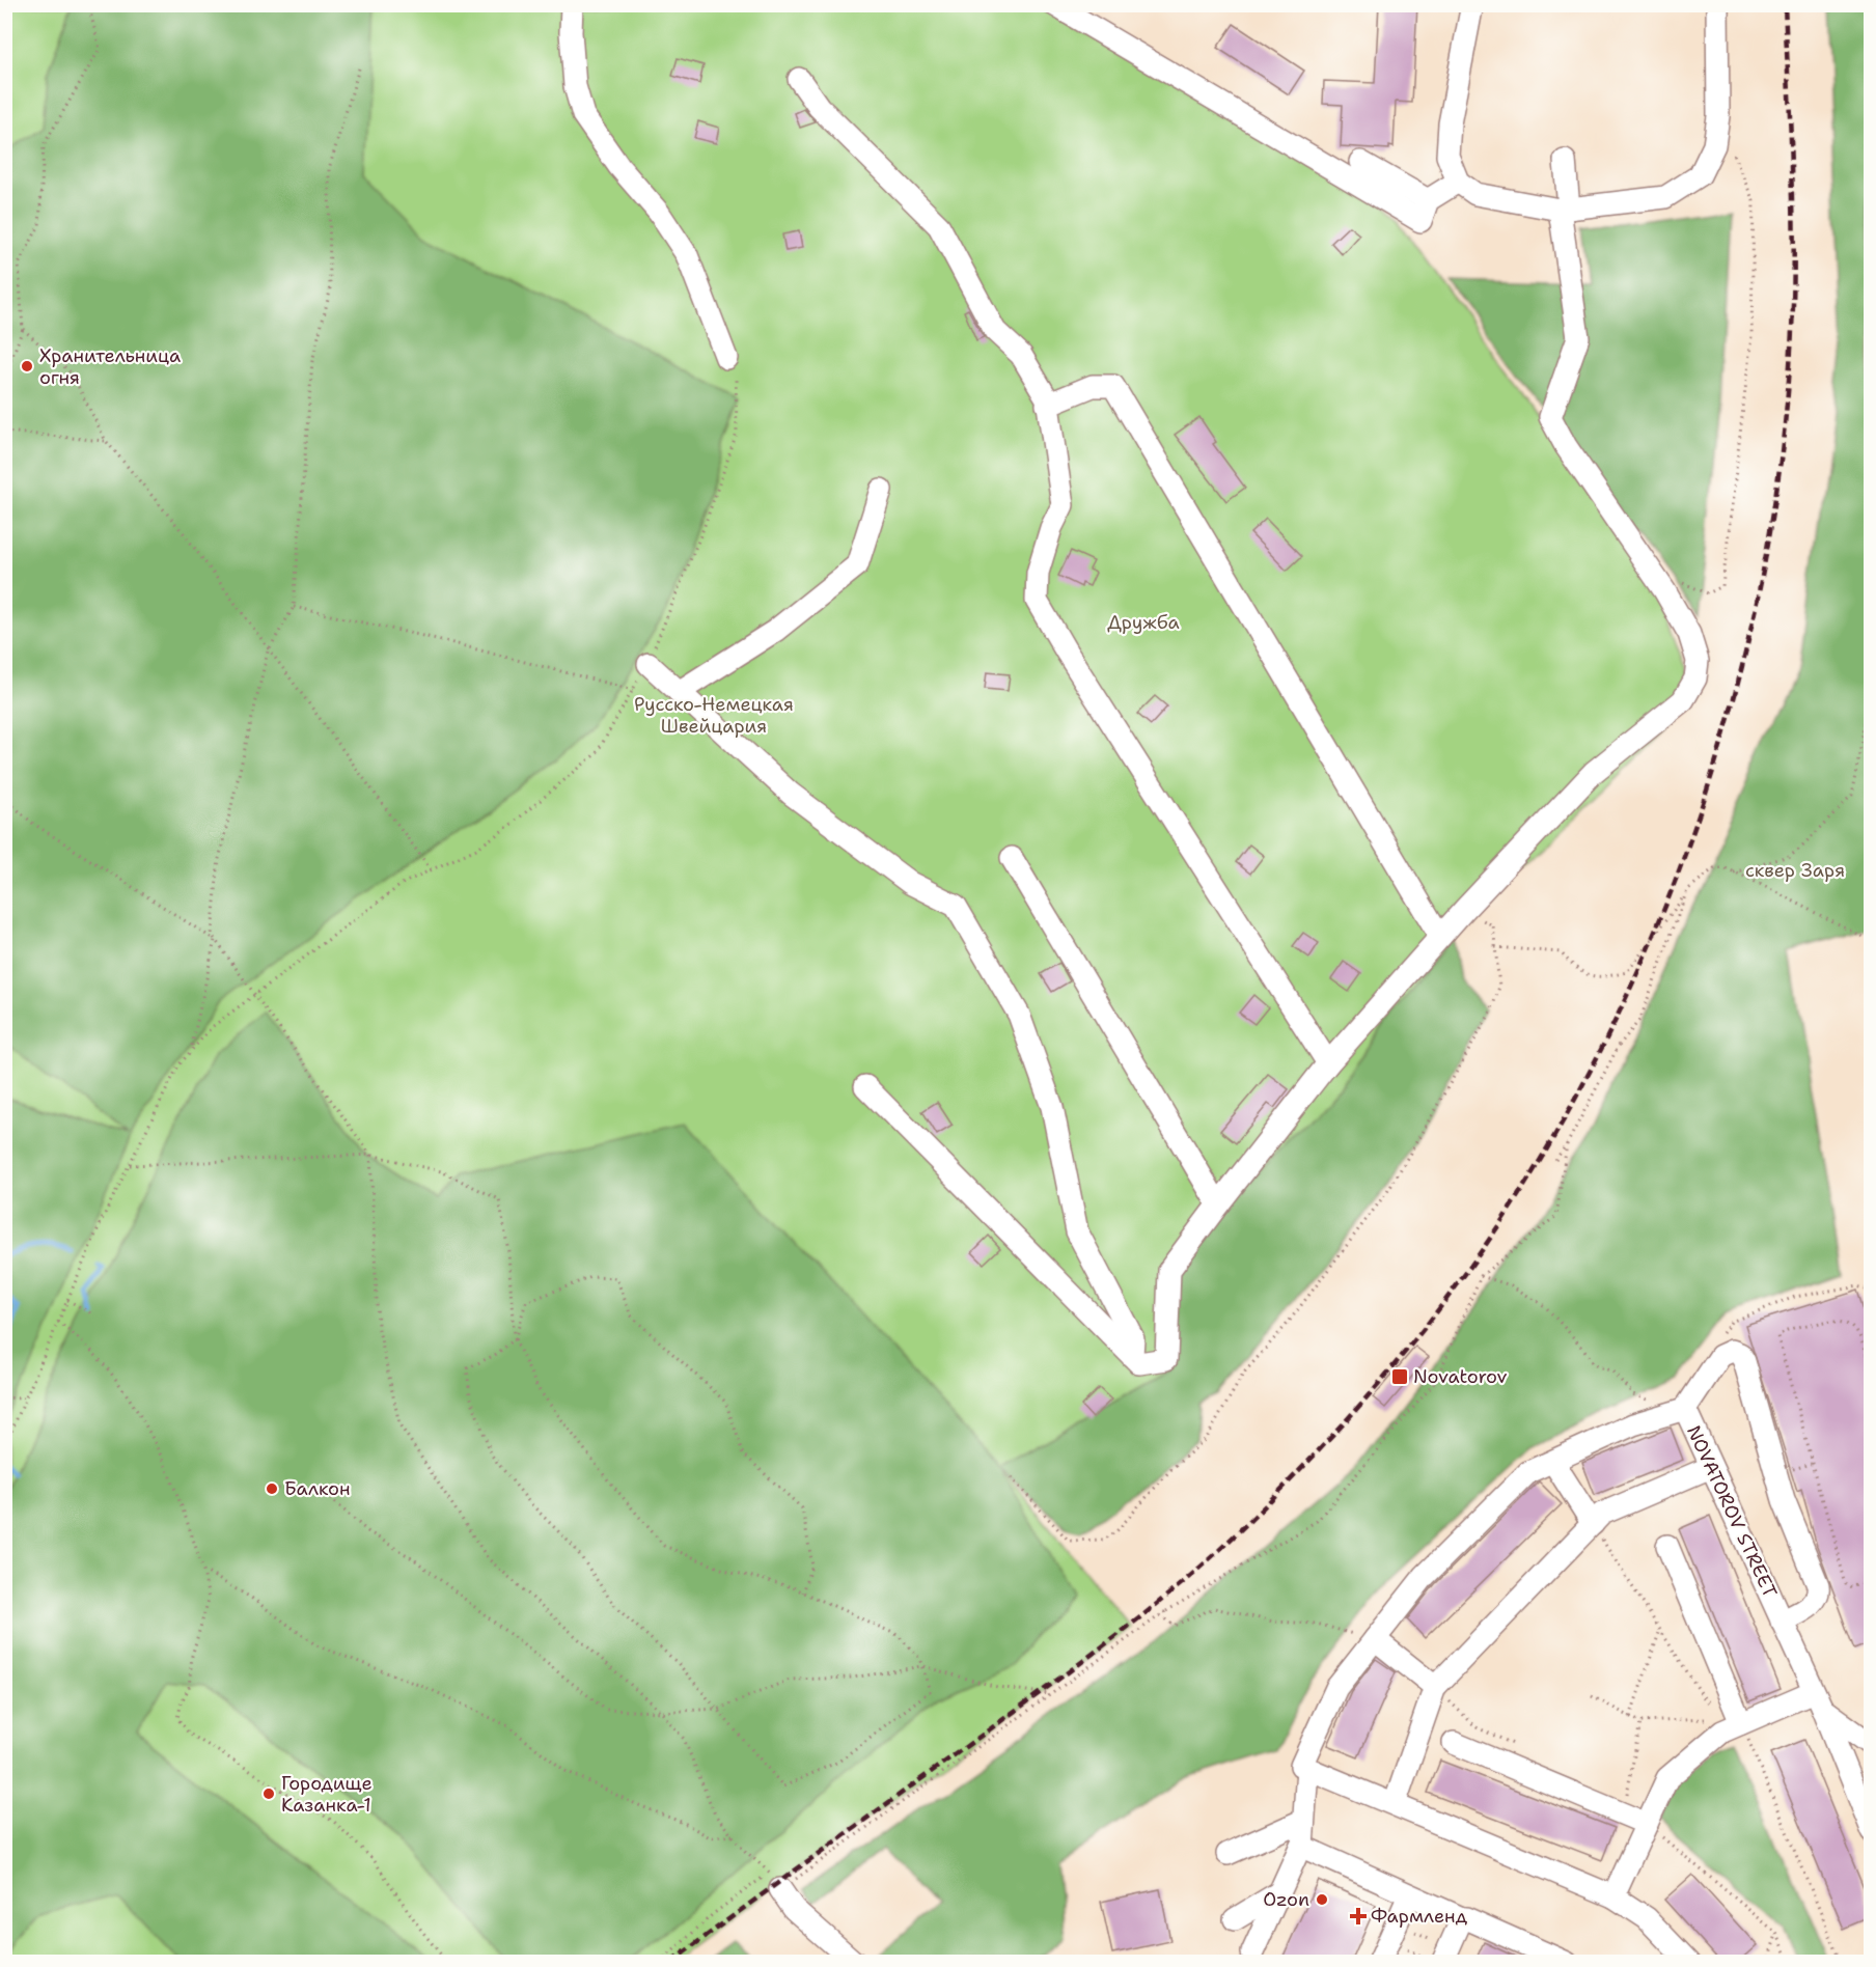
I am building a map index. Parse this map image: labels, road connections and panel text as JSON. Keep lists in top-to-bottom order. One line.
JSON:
{"streets":{"street":["NOVATOROV STREET"]},"parks":["Дружба","Русско-Немецкая Швейцария","сквер Заря"],"places":{"other":["Хранительница огня","Балкон","Городище Казанка-1","Ozon"],"transit":["Novatorov"],"health":["Фармленд"]}}
